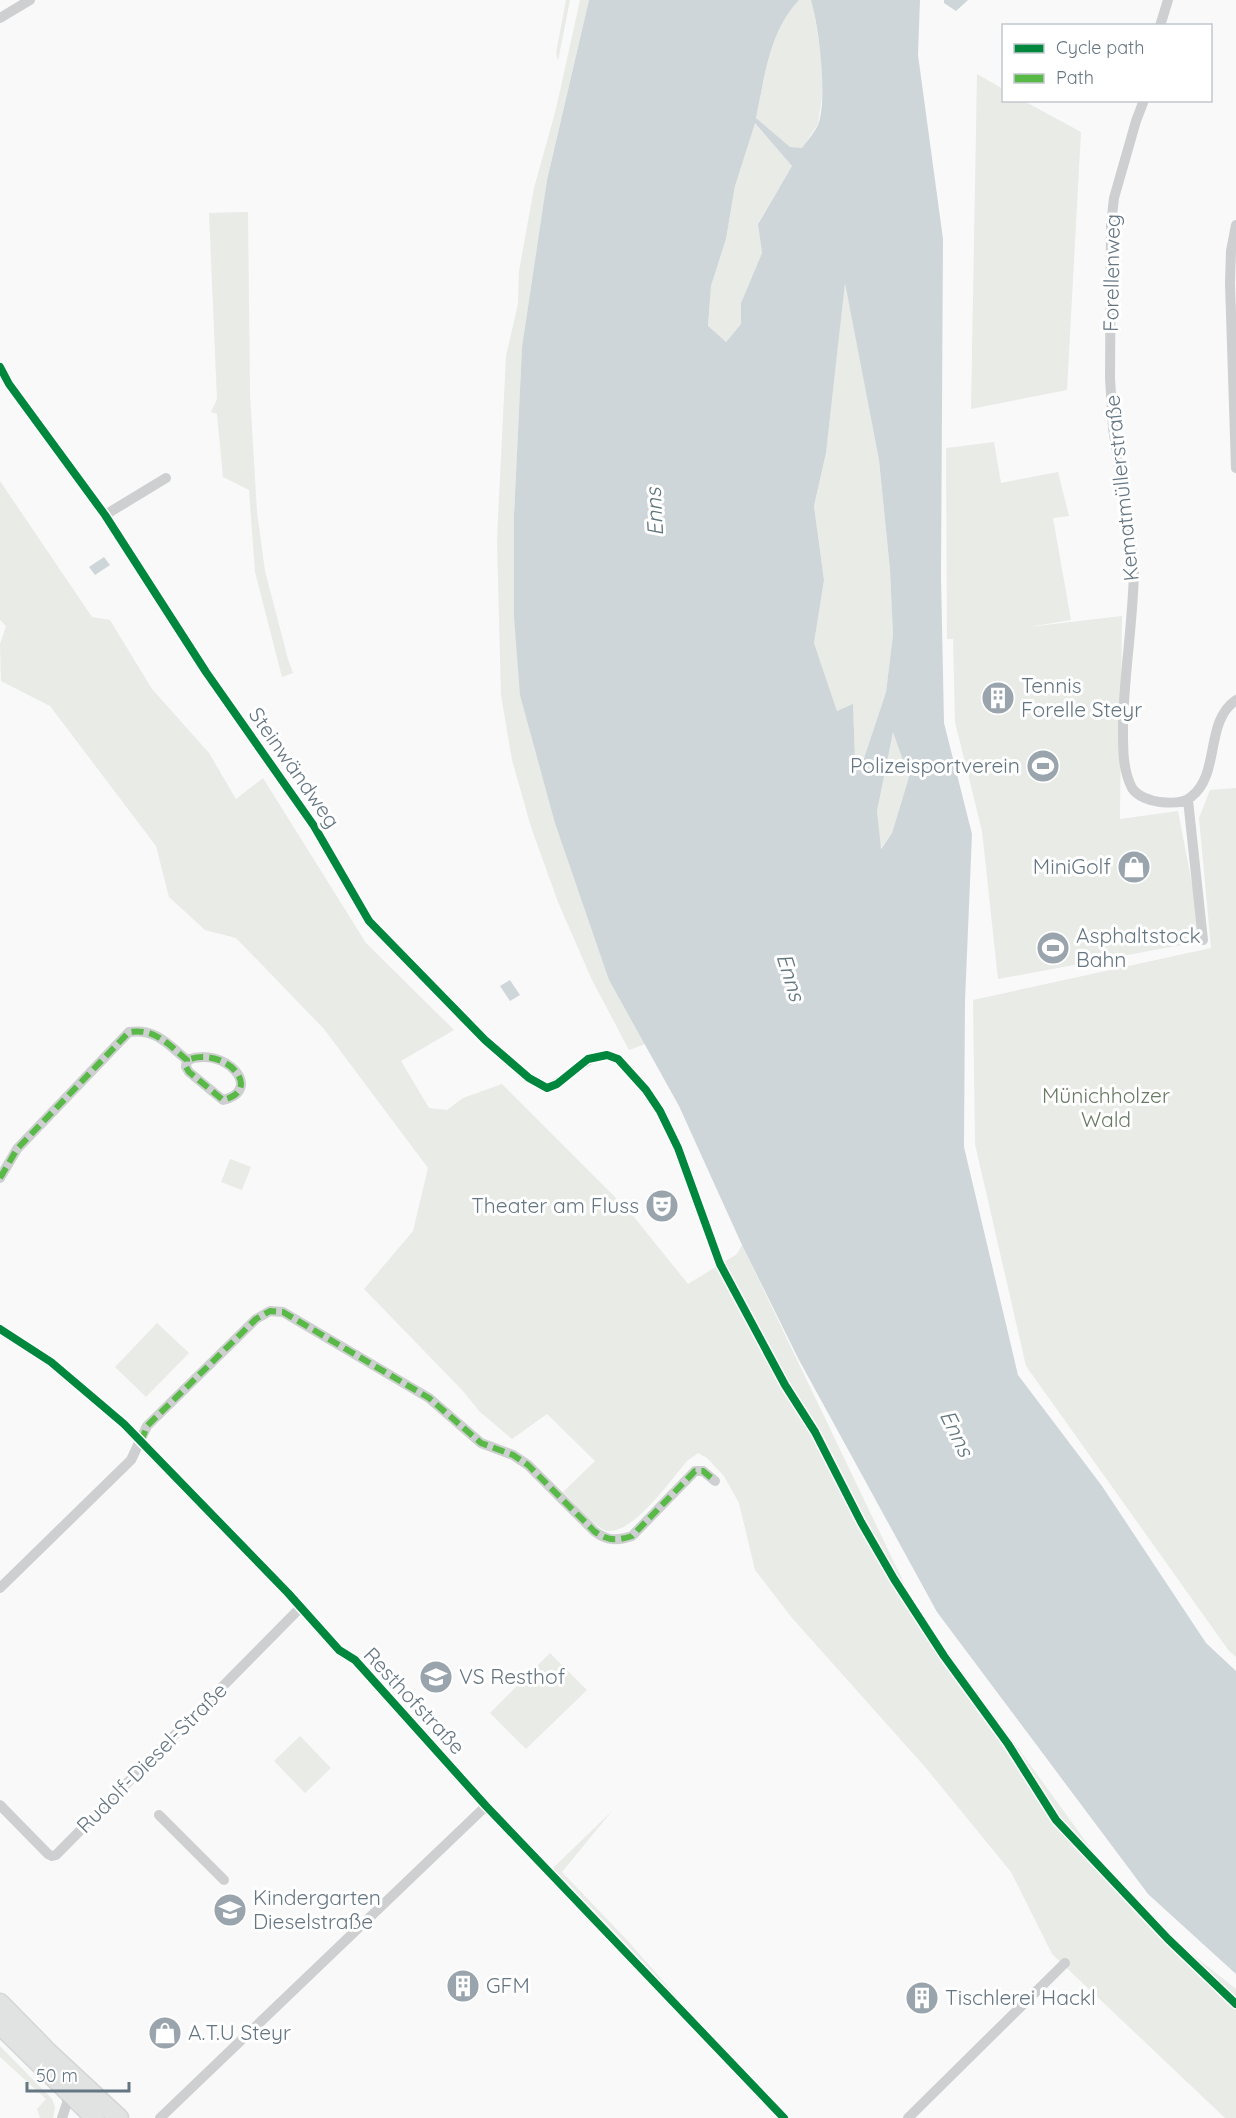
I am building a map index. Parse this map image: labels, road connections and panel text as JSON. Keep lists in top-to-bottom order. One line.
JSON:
{"streets":{"street":["Forellenweg","Kematmüllerstraße","Steinwändweg","Resthofstraße","Rudolf-Diesel-Straße"]},"crossings":[["Forellenweg","Kematmüllerstraße"],["Resthofstraße","Rudolf-Diesel-Straße"]],"water":["Enns"],"parks":["Münichholzer Wald"],"places":{"building":["Tennis Forelle Steyr","GFM","Tischlerei Hackl"],"sports":["Polizeisportverein","Asphaltstock Bahn"],"shop":["MiniGolf","A.T.U Steyr"],"theatre":["Theater am Fluss"],"school or university":["VS Resthof","Kindergarten Dieselstraße"]},"legend":["Cycle path","Path"],"scale_bar":"50 m"}
